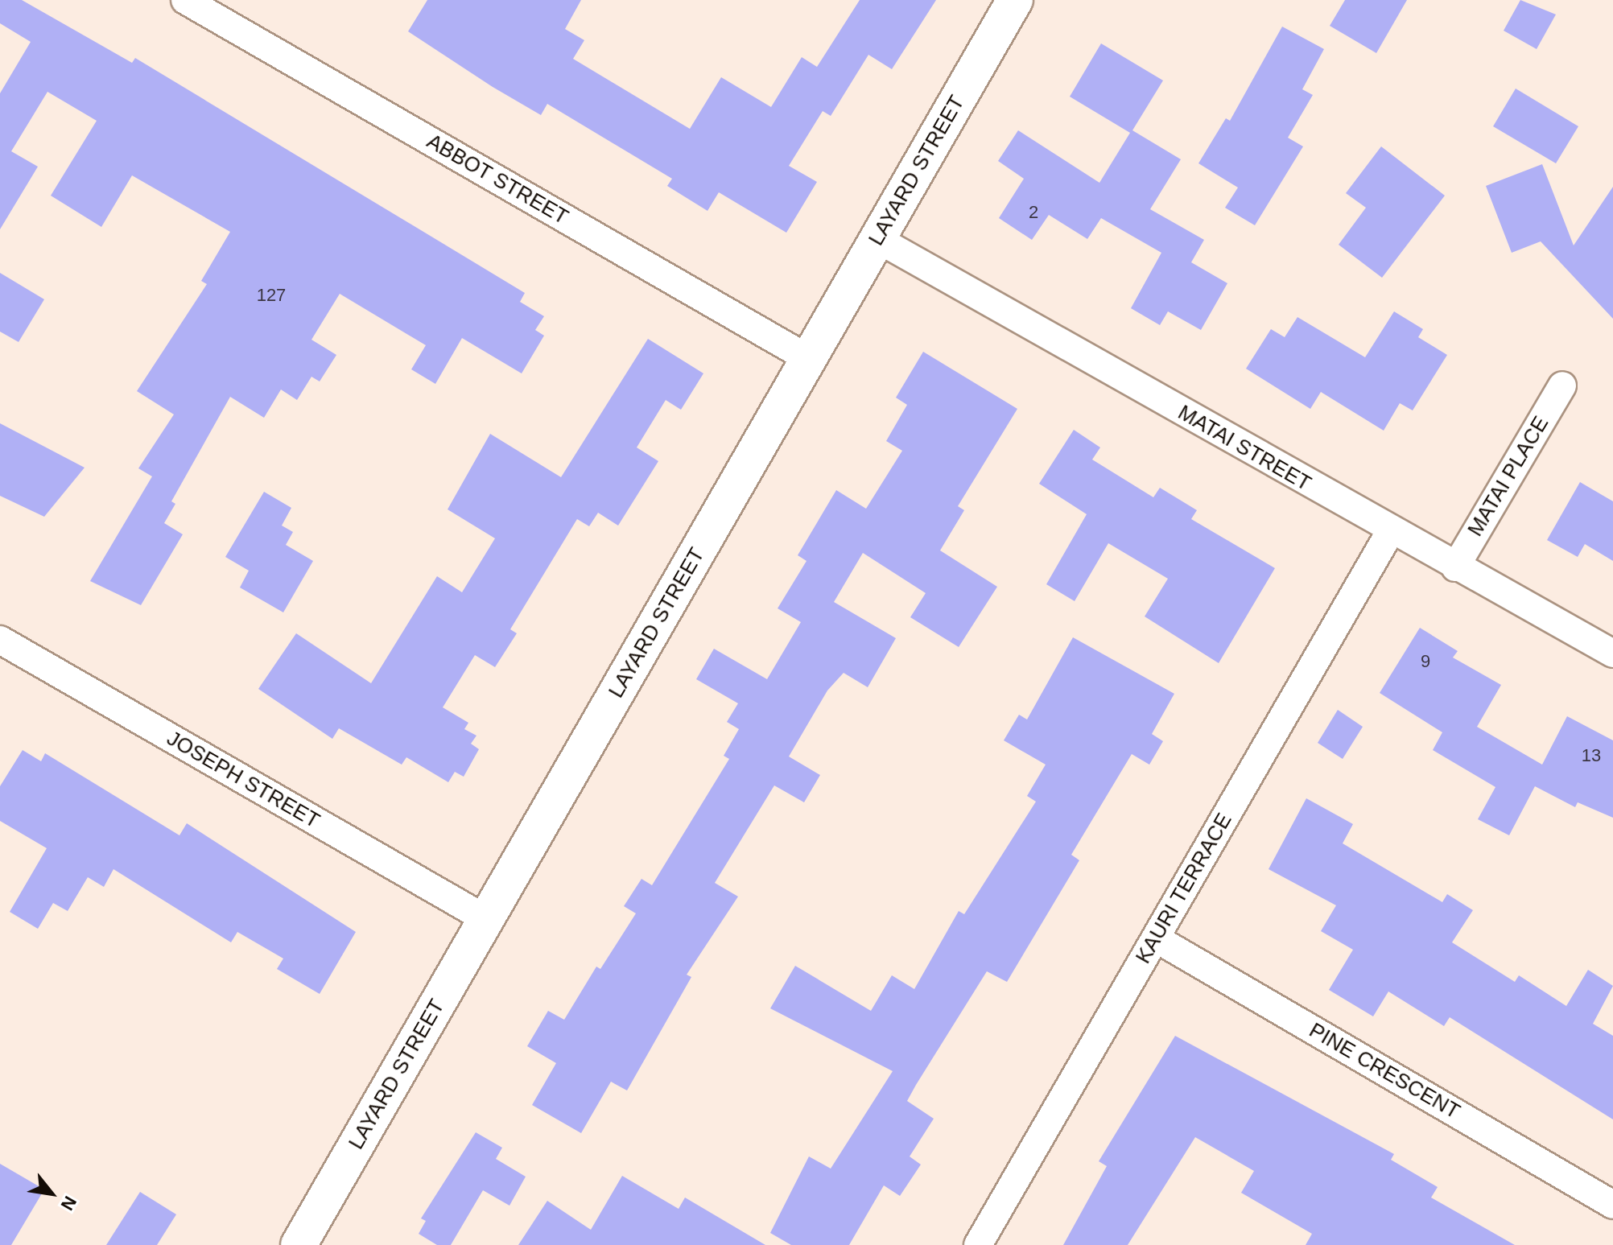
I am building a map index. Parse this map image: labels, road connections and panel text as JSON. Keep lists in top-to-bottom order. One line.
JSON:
{"streets":{"street":["LAYARD STREET","ABBOT STREET","MATAI STREET","MATAI PLACE","JOSEPH STREET","KAURI TERRACE","PINE CRESCENT"]},"crossings":[["LAYARD STREET","ABBOT STREET"],["LAYARD STREET","MATAI STREET"],["LAYARD STREET","JOSEPH STREET"],["MATAI STREET","MATAI PLACE"],["MATAI STREET","KAURI TERRACE"],["KAURI TERRACE","PINE CRESCENT"]],"house_numbers":["2","127","9","13"],"north":"bottom right"}
